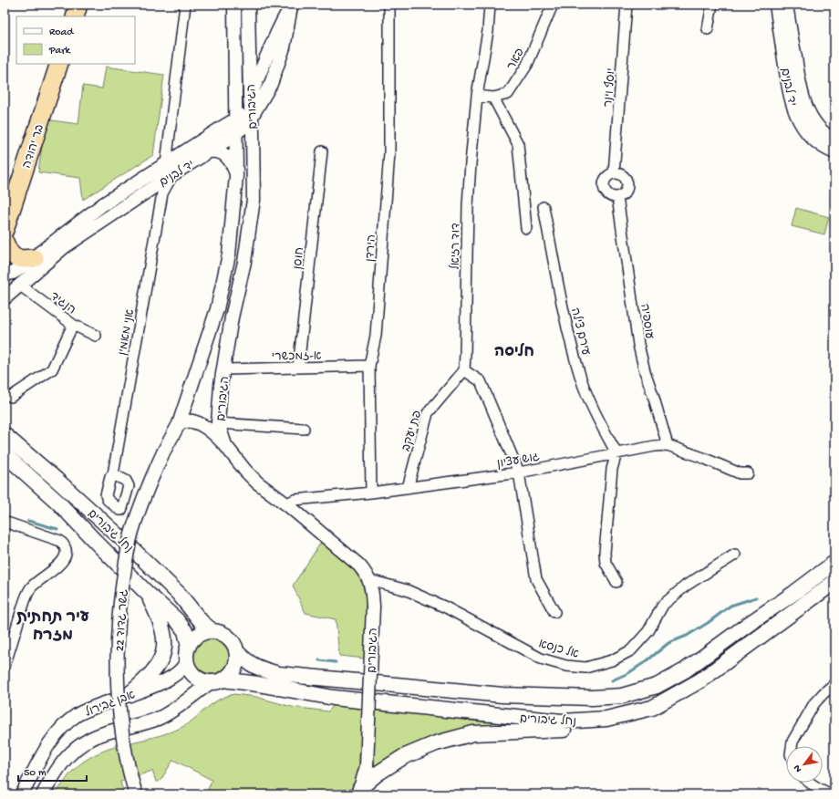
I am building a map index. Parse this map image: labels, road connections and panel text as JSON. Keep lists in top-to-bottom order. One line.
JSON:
{"streets":{"highway":["בר יהודה"],"main road":["נחל גיבורים"],"street":["פאר","יד לבנים","יוסף וינר","הגיבורים","דוד רזיאל","הירדן","חוסן","הנגיד","עוספיה","עירם צילה","אני מאמין","א-זמכשרי","פת יעקב","גוש עציון","גשר גדוד 22","אל כנסא","אבן גבירול"]},"crossings":[["פאר","דוד רזיאל"],["יד לבנים","הגיבורים"],["יד לבנים","הנגיד"],["יד לבנים","אני מאמין"],["יוסף וינר","עוספיה"],["הגיבורים","א-זמכשרי"],["הגיבורים","גוש עציון"],["הגיבורים","גשר גדוד 22"],["הגיבורים","אל כנסא"],["דוד רזיאל","פת יעקב"],["הירדן","א-זמכשרי"],["הירדן","גוש עציון"],["חוסן","א-זמכשרי"],["עוספיה","גוש עציון"],["עירם צילה","גוש עציון"],["פת יעקב","גוש עציון"],["נחל גיבורים","אבן גבירול"]],"districts":["חליסה","עיר תחתית מזרח"],"legend":["Road","Park"],"scale_bar":"50 m","north":"bottom left"}
